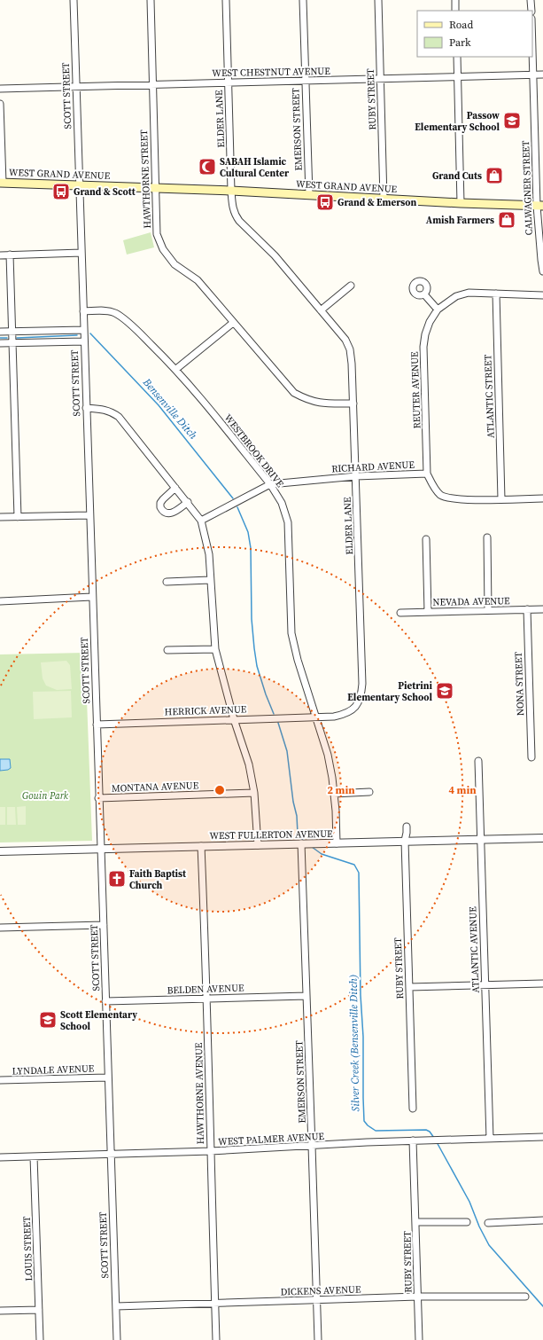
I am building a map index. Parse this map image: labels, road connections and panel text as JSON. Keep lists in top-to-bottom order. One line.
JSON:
{"streets":{"main road":["WEST GRAND AVENUE"],"street":["WEST CHESTNUT AVENUE","SCOTT STREET","RUBY STREET","ELDER LANE","EMERSON STREET","HAWTHORNE STREET","CALWAGNER STREET","REUTER AVENUE","ATLANTIC STREET","WESTBROOK DRIVE","RICHARD AVENUE","NEVADA AVENUE","NONA STREET","HERRICK AVENUE","MONTANA AVENUE","WEST FULLERTON AVENUE","ATLANTIC AVENUE","BELDEN AVENUE","LYNDALE AVENUE","HAWTHORNE AVENUE","WEST PALMER AVENUE","LOUIS STREET","DICKENS AVENUE"]},"crossings":[["WEST CHESTNUT AVENUE","SCOTT STREET"],["WEST CHESTNUT AVENUE","RUBY STREET"],["WEST CHESTNUT AVENUE","ELDER LANE"],["WEST CHESTNUT AVENUE","EMERSON STREET"],["WEST CHESTNUT AVENUE","HAWTHORNE STREET"],["WEST CHESTNUT AVENUE","CALWAGNER STREET"],["SCOTT STREET","WEST GRAND AVENUE"],["SCOTT STREET","WESTBROOK DRIVE"],["SCOTT STREET","HERRICK AVENUE"],["SCOTT STREET","MONTANA AVENUE"],["SCOTT STREET","WEST FULLERTON AVENUE"],["SCOTT STREET","BELDEN AVENUE"],["SCOTT STREET","LYNDALE AVENUE"],["SCOTT STREET","WEST PALMER AVENUE"],["SCOTT STREET","DICKENS AVENUE"],["RUBY STREET","WEST GRAND AVENUE"],["RUBY STREET","WEST FULLERTON AVENUE"],["RUBY STREET","WEST PALMER AVENUE"],["RUBY STREET","DICKENS AVENUE"],["ELDER LANE","WEST GRAND AVENUE"],["ELDER LANE","HAWTHORNE STREET"],["ELDER LANE","WESTBROOK DRIVE"],["ELDER LANE","RICHARD AVENUE"],["ELDER LANE","HERRICK AVENUE"],["EMERSON STREET","WEST GRAND AVENUE"],["EMERSON STREET","WEST FULLERTON AVENUE"],["EMERSON STREET","BELDEN AVENUE"],["EMERSON STREET","WEST PALMER AVENUE"],["EMERSON STREET","DICKENS AVENUE"],["WEST GRAND AVENUE","HAWTHORNE STREET"],["WEST GRAND AVENUE","CALWAGNER STREET"],["REUTER AVENUE","RICHARD AVENUE"],["ATLANTIC STREET","RICHARD AVENUE"],["WESTBROOK DRIVE","RICHARD AVENUE"],["WESTBROOK DRIVE","HERRICK AVENUE"],["WESTBROOK DRIVE","WEST FULLERTON AVENUE"],["NEVADA AVENUE","NONA STREET"],["WEST FULLERTON AVENUE","ATLANTIC AVENUE"],["WEST FULLERTON AVENUE","HAWTHORNE AVENUE"],["ATLANTIC AVENUE","WEST PALMER AVENUE"],["BELDEN AVENUE","HAWTHORNE AVENUE"],["HAWTHORNE AVENUE","WEST PALMER AVENUE"],["HAWTHORNE AVENUE","DICKENS AVENUE"],["WEST PALMER AVENUE","LOUIS STREET"]],"water":["Bensenville Ditch","Silver Creek (Bensenville Ditch)"],"parks":["Gouin Park"],"places":{"school or university":["Passow Elementary School","Pietrini Elementary School","Scott Elementary School"],"mosque":["SABAH Islamic Cultural Center"],"shop":["Grand Cuts","Amish Farmers"],"bus stop":["Grand & Scott","Grand & Emerson"],"church":["Faith Baptist Church"]},"legend":["Road","Park"],"rings":["2 min","4 min"]}
